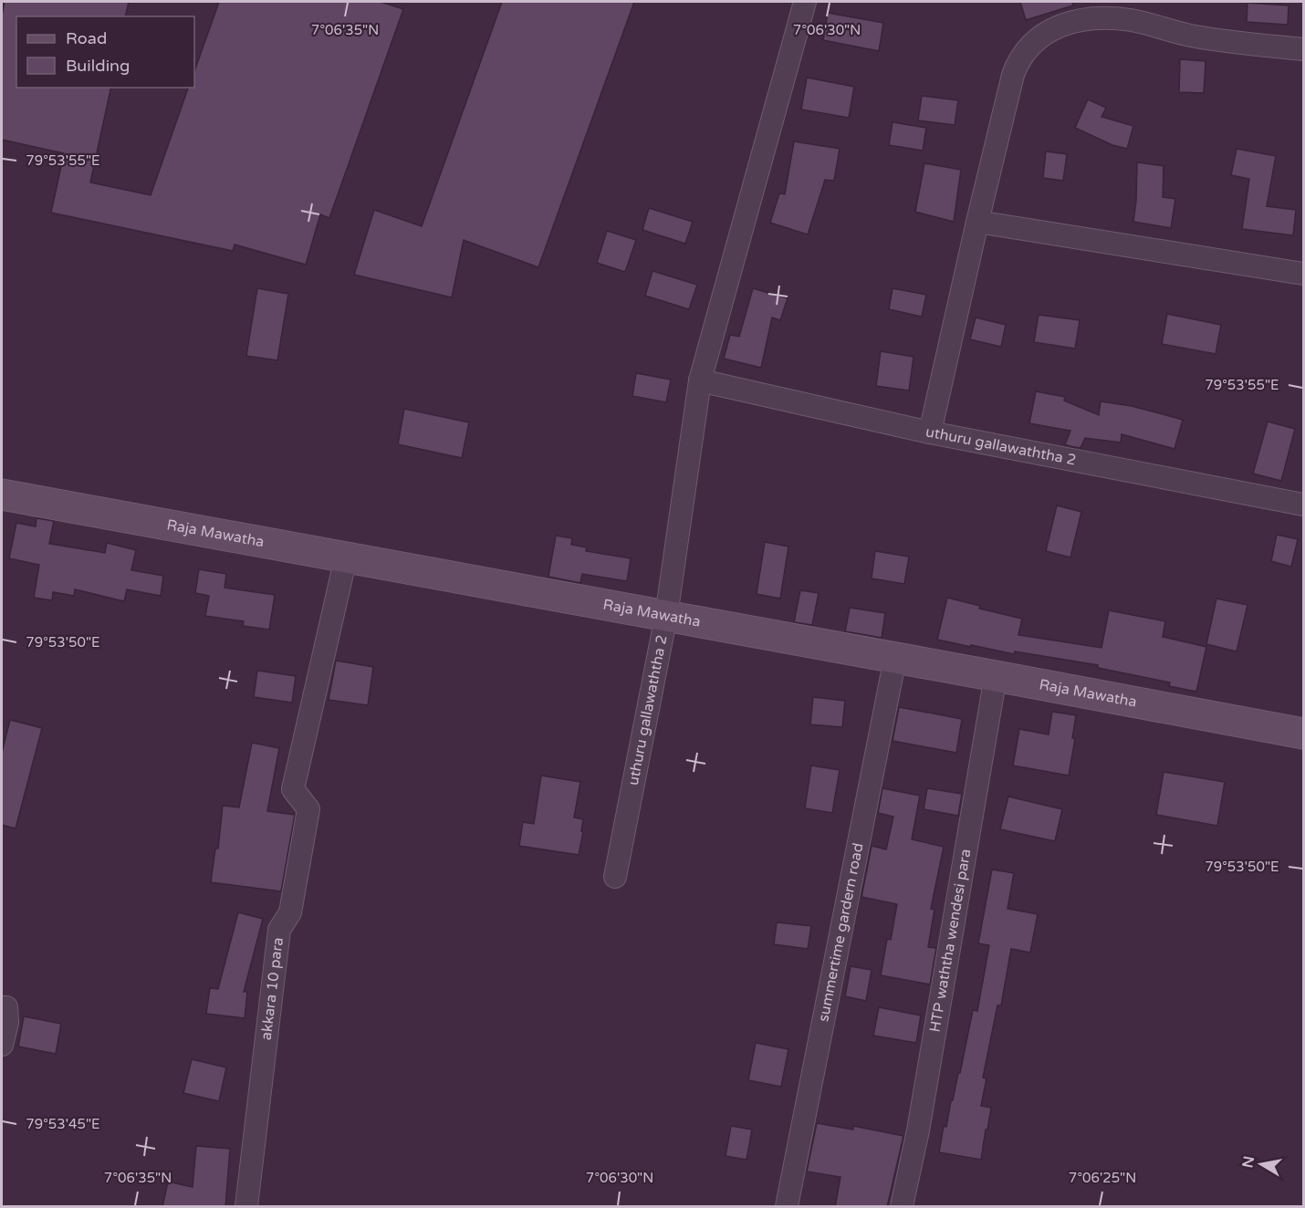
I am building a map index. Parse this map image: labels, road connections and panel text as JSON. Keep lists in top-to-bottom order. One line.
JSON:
{"streets":{"street":["uthuru gallawaththa 2","Raja Mawatha","summertime gardern road","HTP waththa wendesi para","akkara 10 para"]},"crossings":[["uthuru gallawaththa 2","Raja Mawatha"],["Raja Mawatha","summertime gardern road"],["Raja Mawatha","HTP waththa wendesi para"],["Raja Mawatha","akkara 10 para"]],"legend":["Road","Building"],"north":"left","coordinates":["7°06'35\"N","7°06'30\"N","79°53'55\"E","79°53'50\"E","79°53'45\"E","7°06'25\"N"]}
